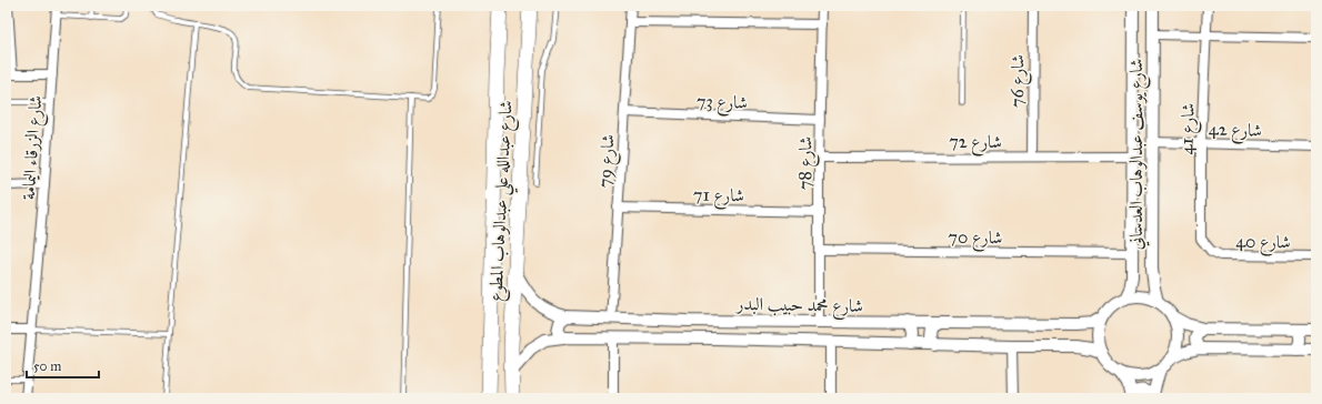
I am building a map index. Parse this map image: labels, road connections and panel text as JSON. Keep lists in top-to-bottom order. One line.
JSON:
{"streets":{"main road":["شارع عبدالله علي عبدالوهاب المطوع"],"street":["شارع 76","شارع 73","شارع 41","شارع 42","شارع 72","شارع الزرقاء اليمامة","شارع يوسف عبدالوهاب العدساني","شارع 79","شارع 78","شارع 71","شارع 70","شارع 40","شارع محمد حبيب البدر"]},"crossings":[["شارع 76","شارع 72"],["شارع 73","شارع 79"],["شارع 73","شارع 78"],["شارع 41","شارع 42"],["شارع 41","شارع 40"],["شارع 42","شارع يوسف عبدالوهاب العدساني"],["شارع 72","شارع يوسف عبدالوهاب العدساني"],["شارع 72","شارع 78"],["شارع يوسف عبدالوهاب العدساني","شارع 70"],["شارع يوسف عبدالوهاب العدساني","شارع محمد حبيب البدر"],["شارع 79","شارع 71"],["شارع 79","شارع محمد حبيب البدر"],["شارع 78","شارع 71"],["شارع 78","شارع 70"],["شارع 78","شارع محمد حبيب البدر"],["شارع عبدالله علي عبدالوهاب المطوع","شارع محمد حبيب البدر"]],"scale_bar":"50 m"}
